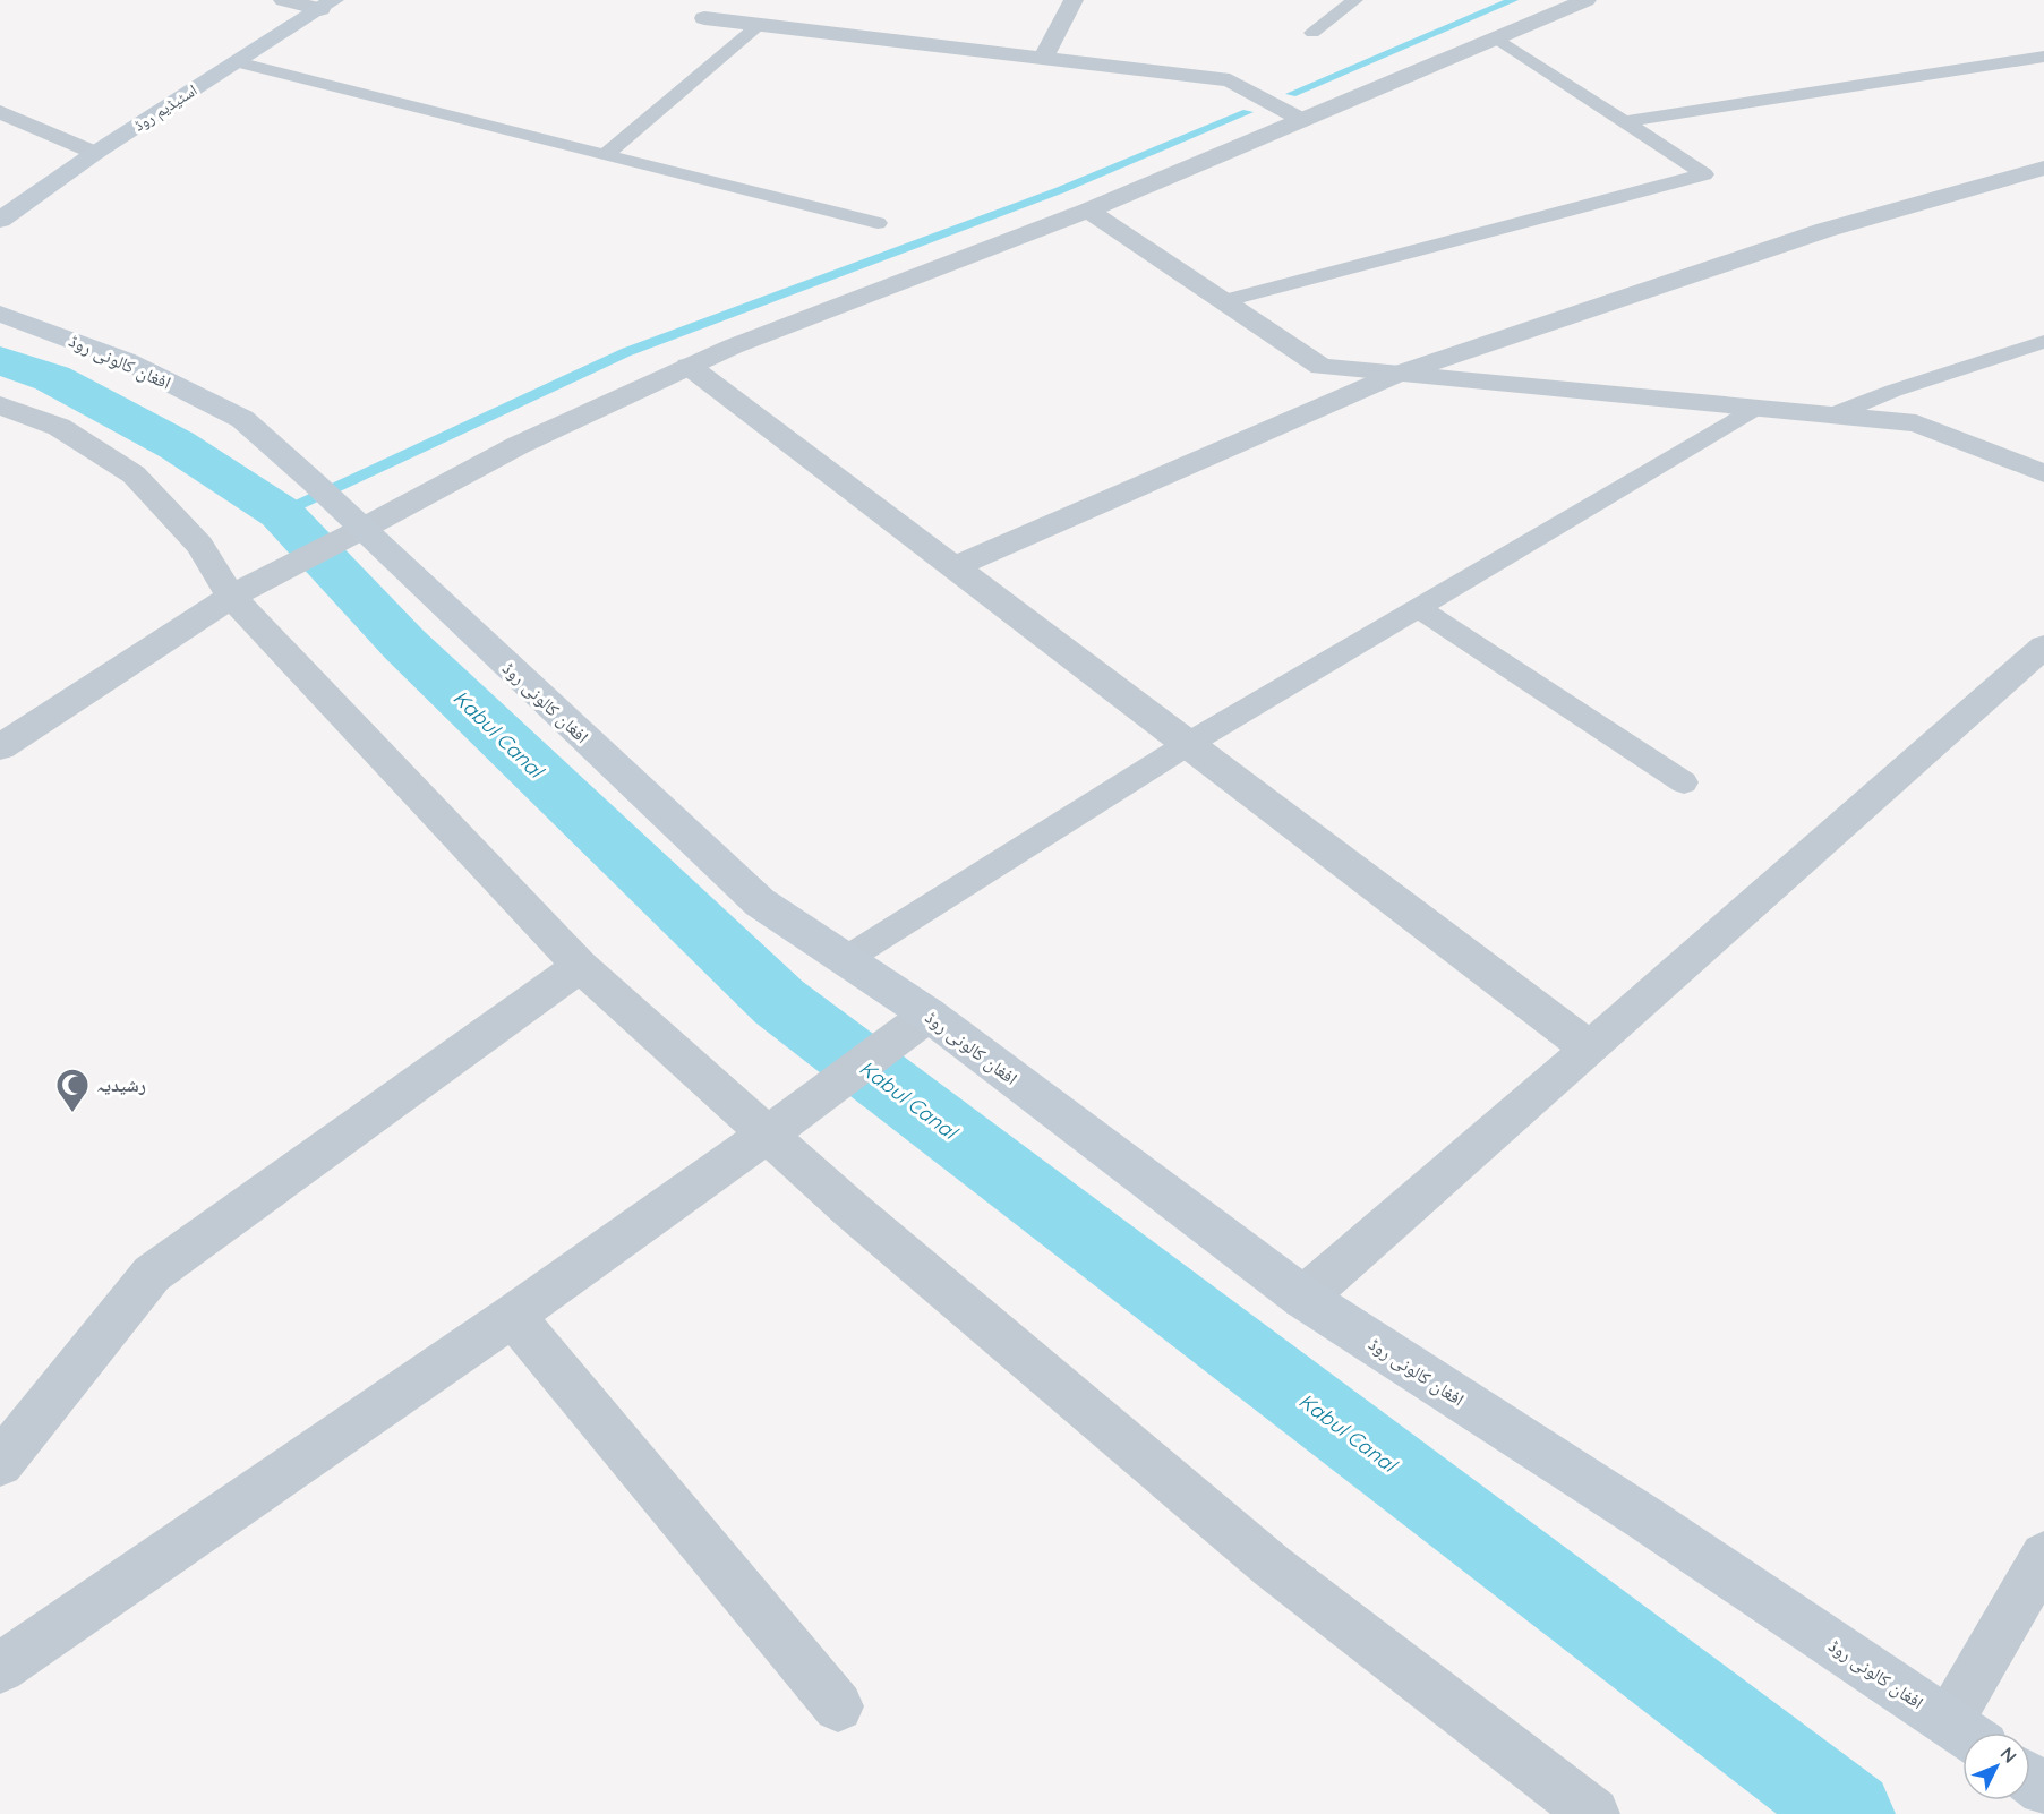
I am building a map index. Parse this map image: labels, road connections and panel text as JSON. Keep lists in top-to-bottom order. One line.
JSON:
{"streets":{"main road":["اسٹیڈیم روڈ","افغان کالونی روڈ"]},"water":["Kabul Canal"],"places":{"mosque":["رشیدیہ"]},"north":"top right"}
